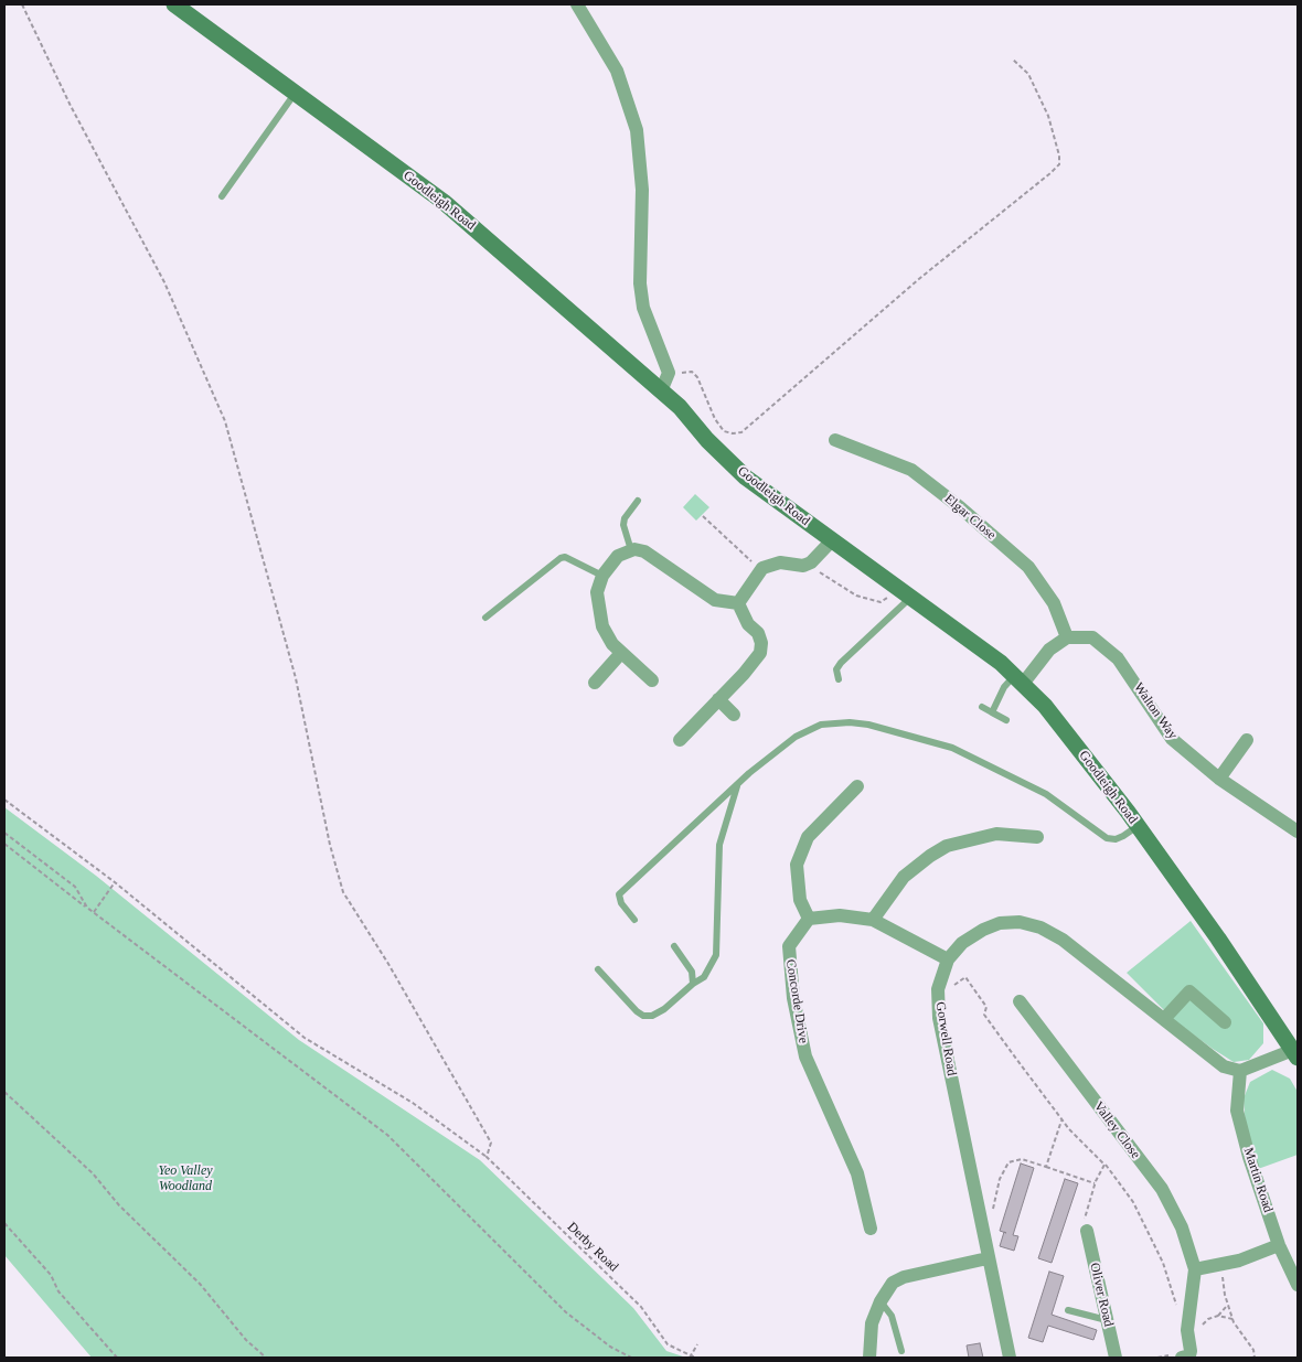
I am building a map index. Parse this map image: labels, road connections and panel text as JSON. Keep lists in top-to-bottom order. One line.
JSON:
{"streets":{"street":["Goodleigh Road","Elgar Close","Walton Way","Concorde Drive","Gorwell Road","Valley Close","Martin Road","Oliver Road"],"path":["Derby Road"]},"crossings":[["Elgar Close","Walton Way"],["Gorwell Road","Martin Road"]],"parks":["Yeo Valley Woodland"]}
